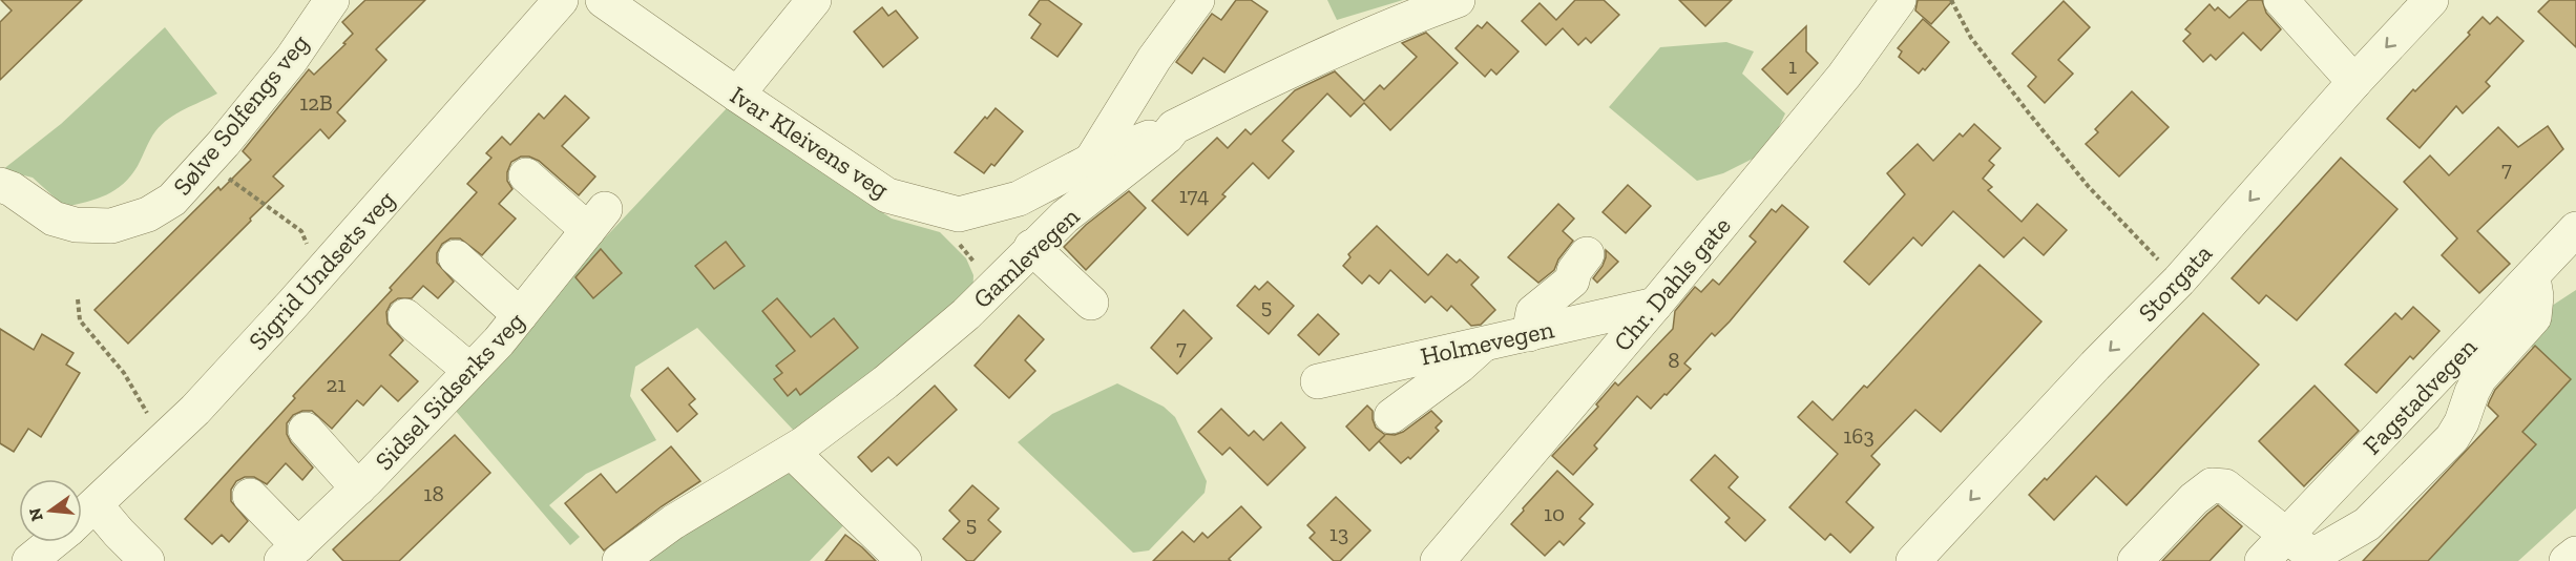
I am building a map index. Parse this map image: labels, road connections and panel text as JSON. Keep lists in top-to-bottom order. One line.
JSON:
{"streets":{"street":["Sølve Solfengs veg","Ivar Kleivens veg","Gamlevegen","Sigrid Undsets veg","Storgata","Chr. Dahls gate","Holmevegen","Sidsel Sidserks veg","Fagstadvegen"]},"crossings":[["Ivar Kleivens veg","Gamlevegen"],["Chr. Dahls gate","Holmevegen"]],"house_numbers":["1","12B","7","174","5","7","8","21","163","18","10","5","13"],"north":"left"}
